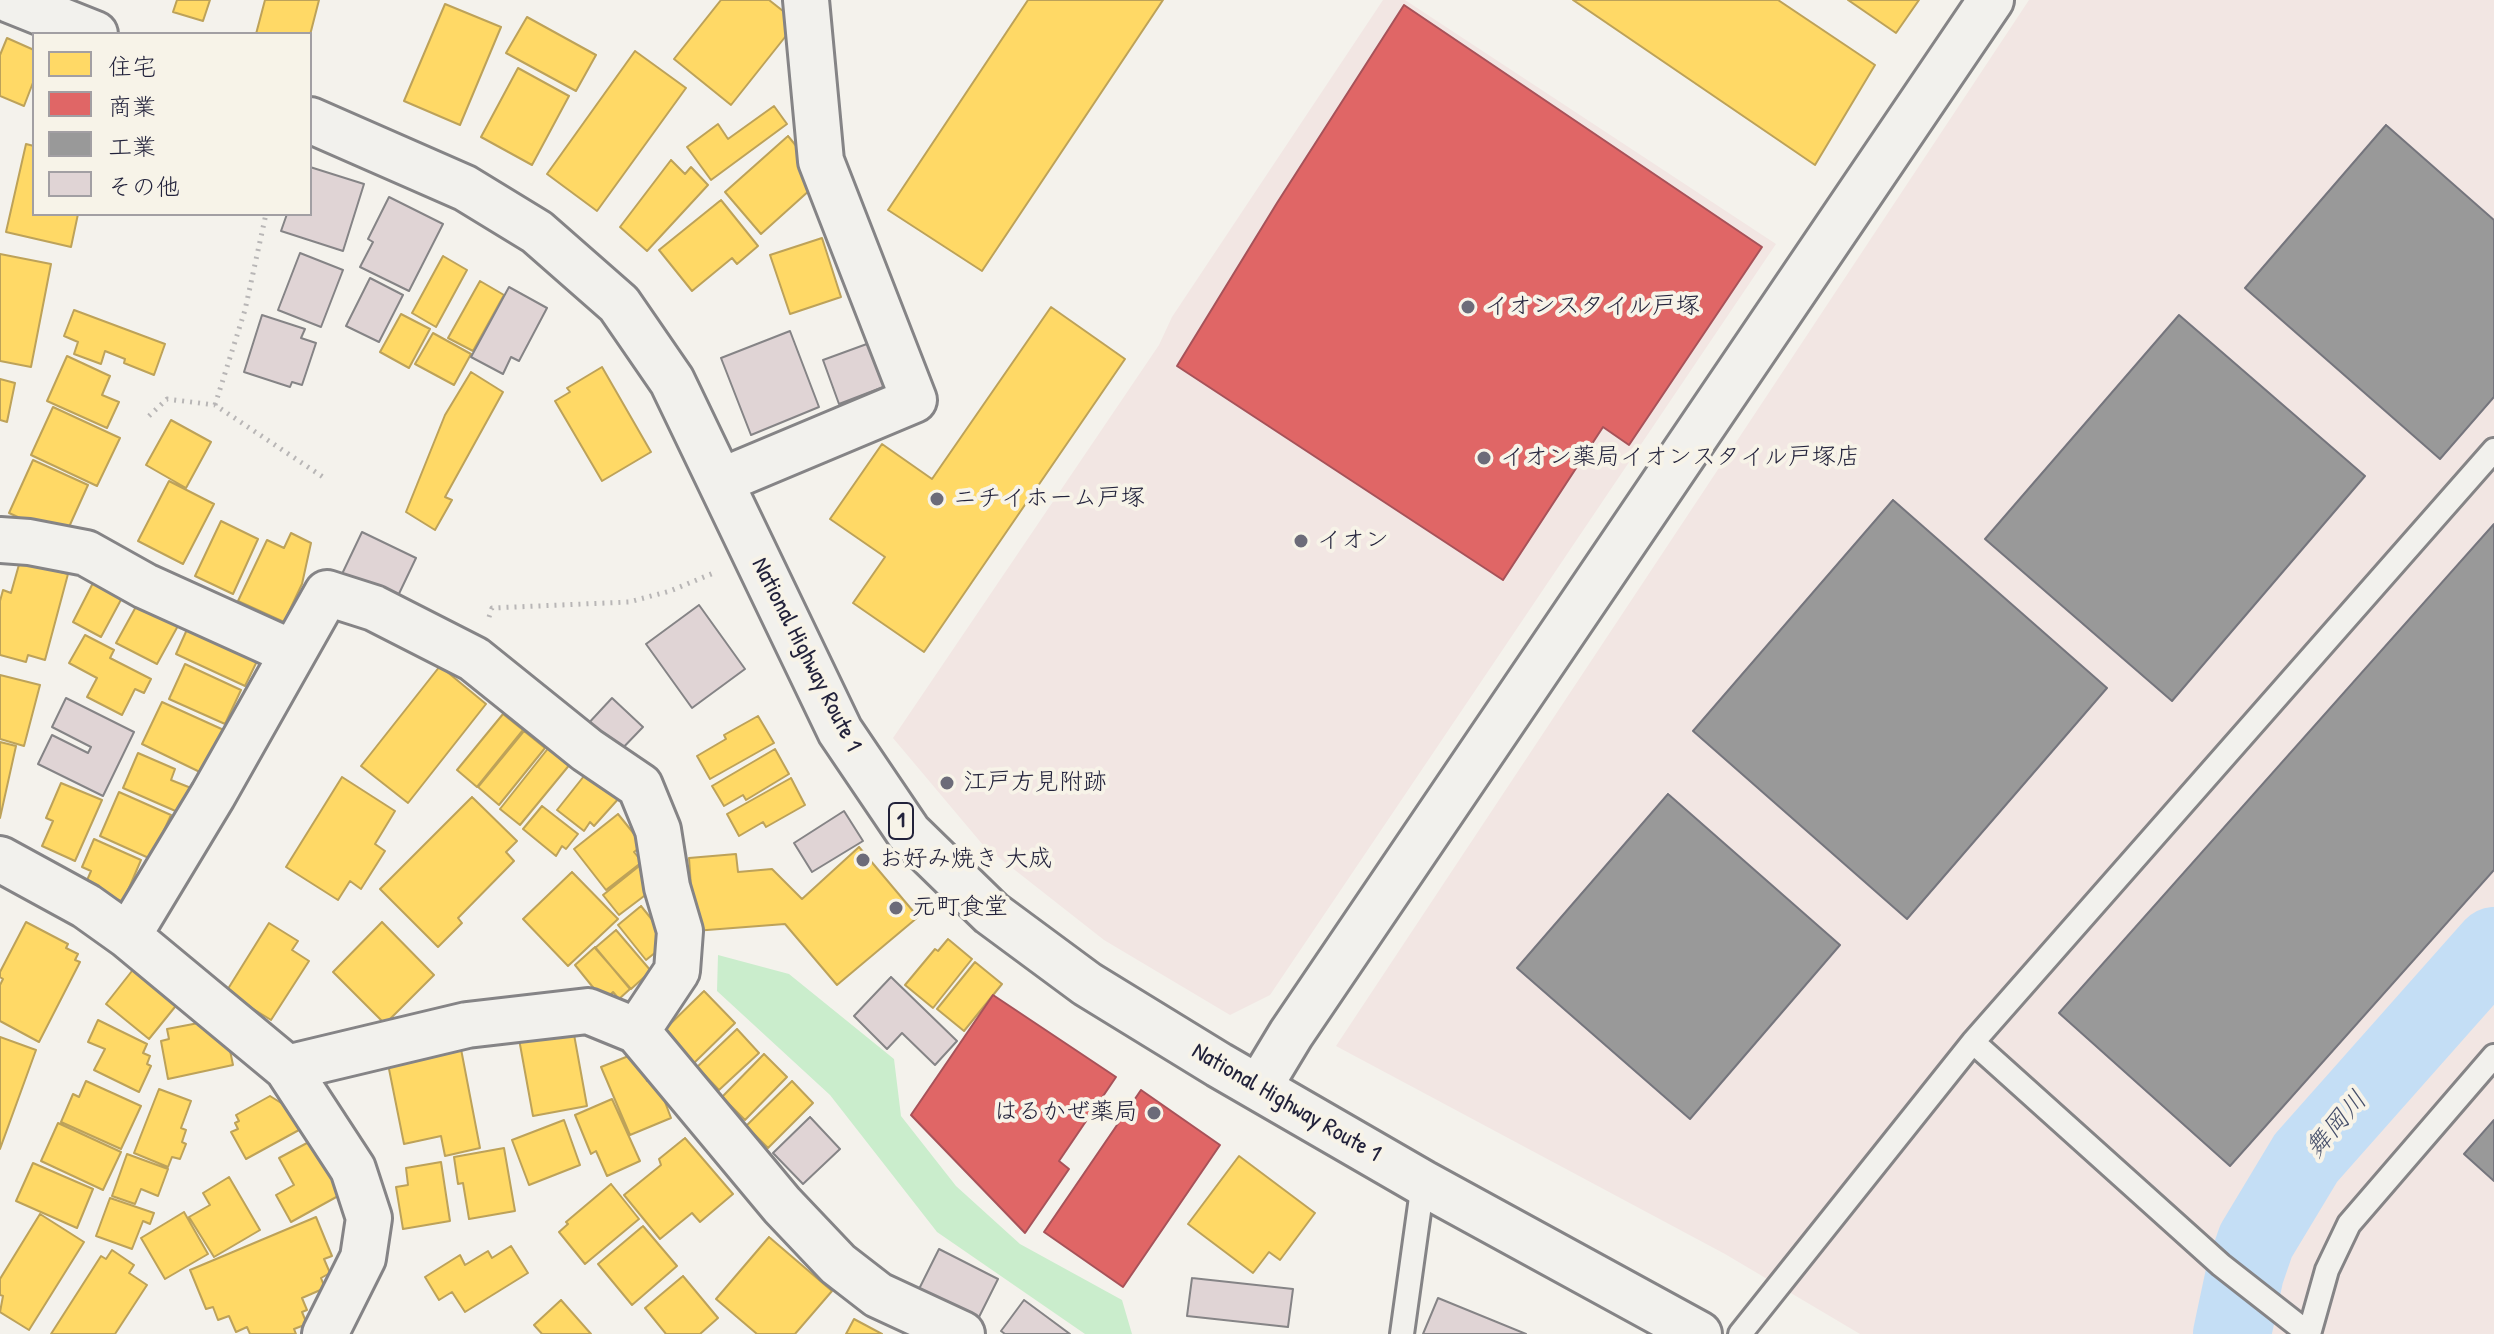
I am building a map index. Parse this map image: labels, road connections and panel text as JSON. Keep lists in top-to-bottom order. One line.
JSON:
{"streets":{"main road":["National Highway Route 1","1"]},"water":["舞岡川"],"places":["イオンスタイル戸塚","イオン薬局イオンスタイル戸塚店","ニチイホーム戸塚","イオン","江戸方見附跡","お好み焼き 大成","元町食堂","はるかぜ薬局"],"legend":["住宅","商業","工業","その他"]}
